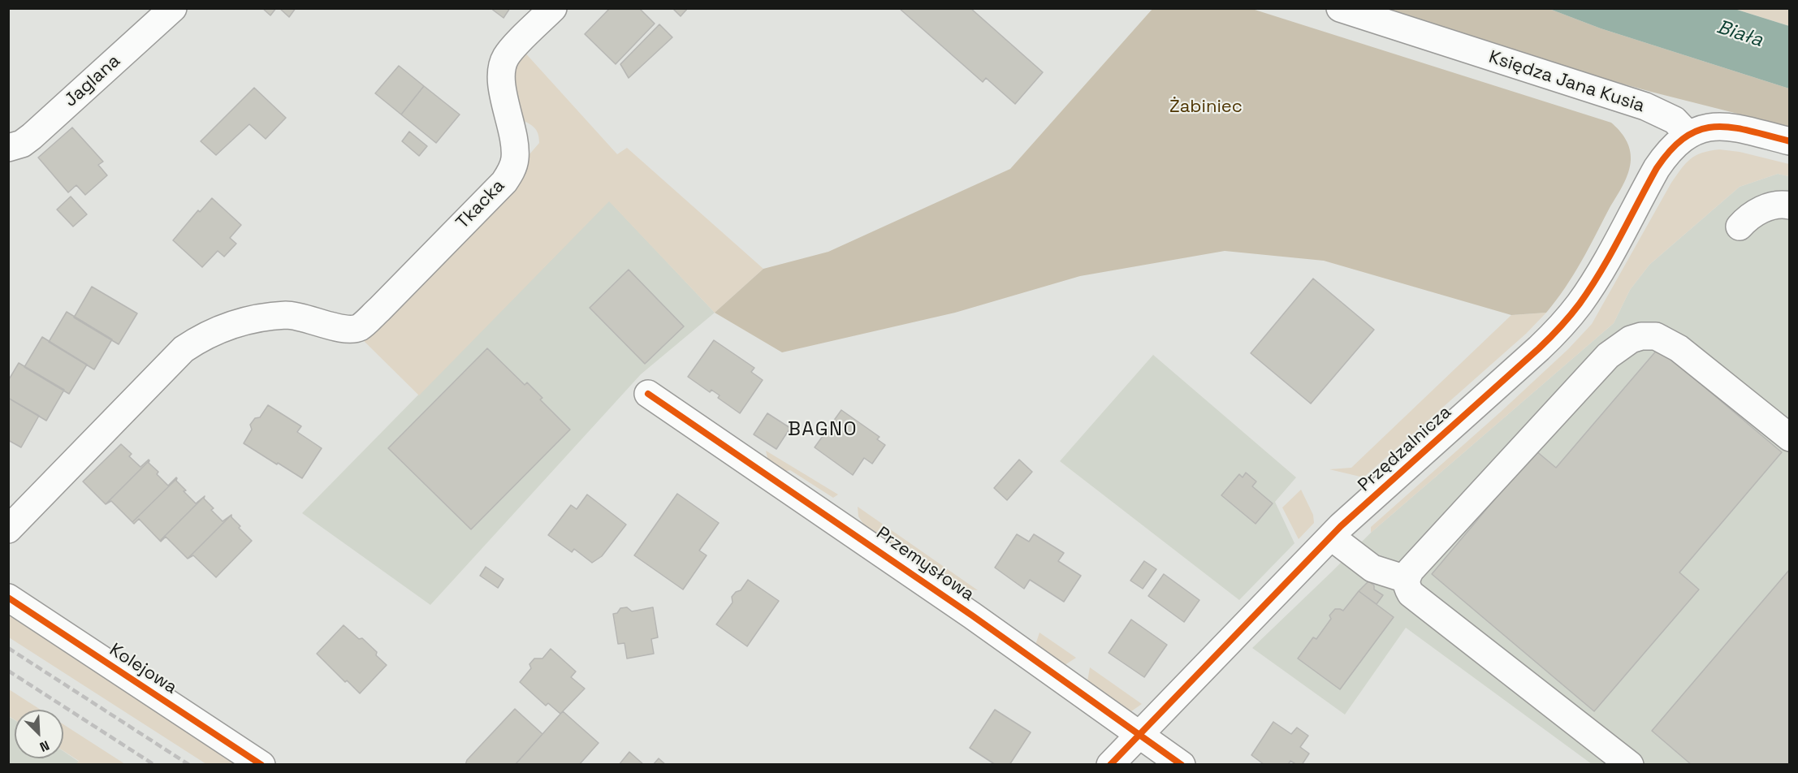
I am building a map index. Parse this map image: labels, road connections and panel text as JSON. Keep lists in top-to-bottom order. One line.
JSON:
{"streets":{"street":["Jaglana","Księdza Jana Kusia","Tkacka","Przędzalnicza","Przemysłowa","Kolejowa"]},"crossings":[["Księdza Jana Kusia","Przędzalnicza"],["Przędzalnicza","Przemysłowa"]],"districts":["BAGNO"],"water":["Biała"],"parks":["Żabiniec"],"north":"bottom right"}
